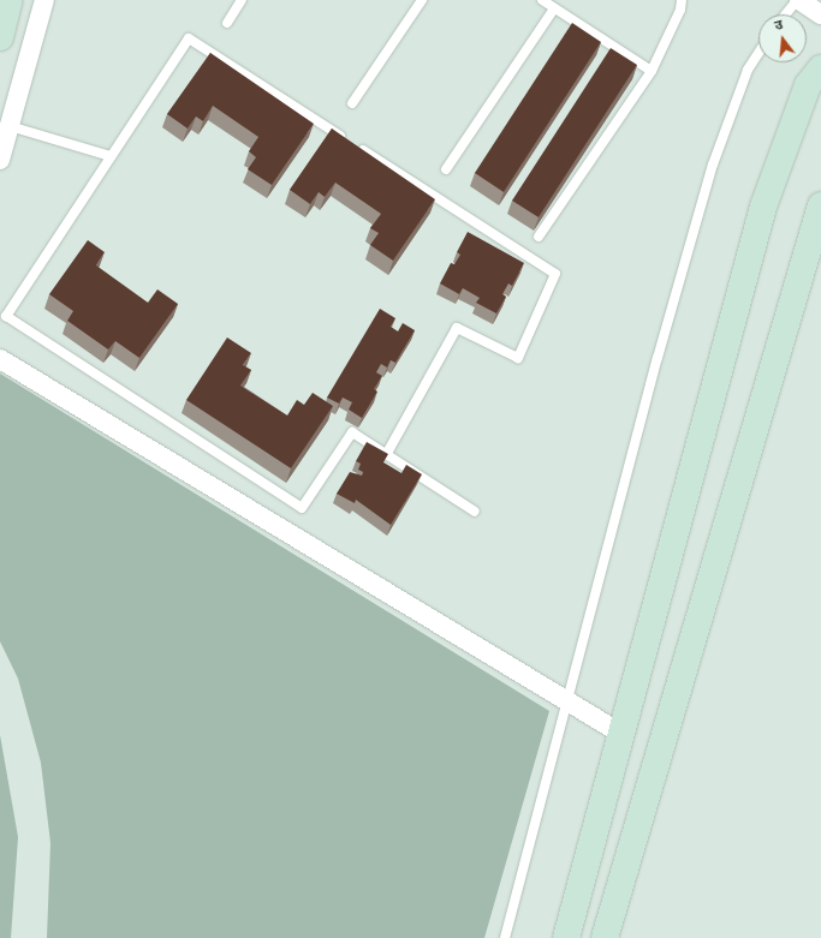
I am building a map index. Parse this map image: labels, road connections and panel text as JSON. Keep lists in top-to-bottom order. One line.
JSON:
{"north":"top"}
